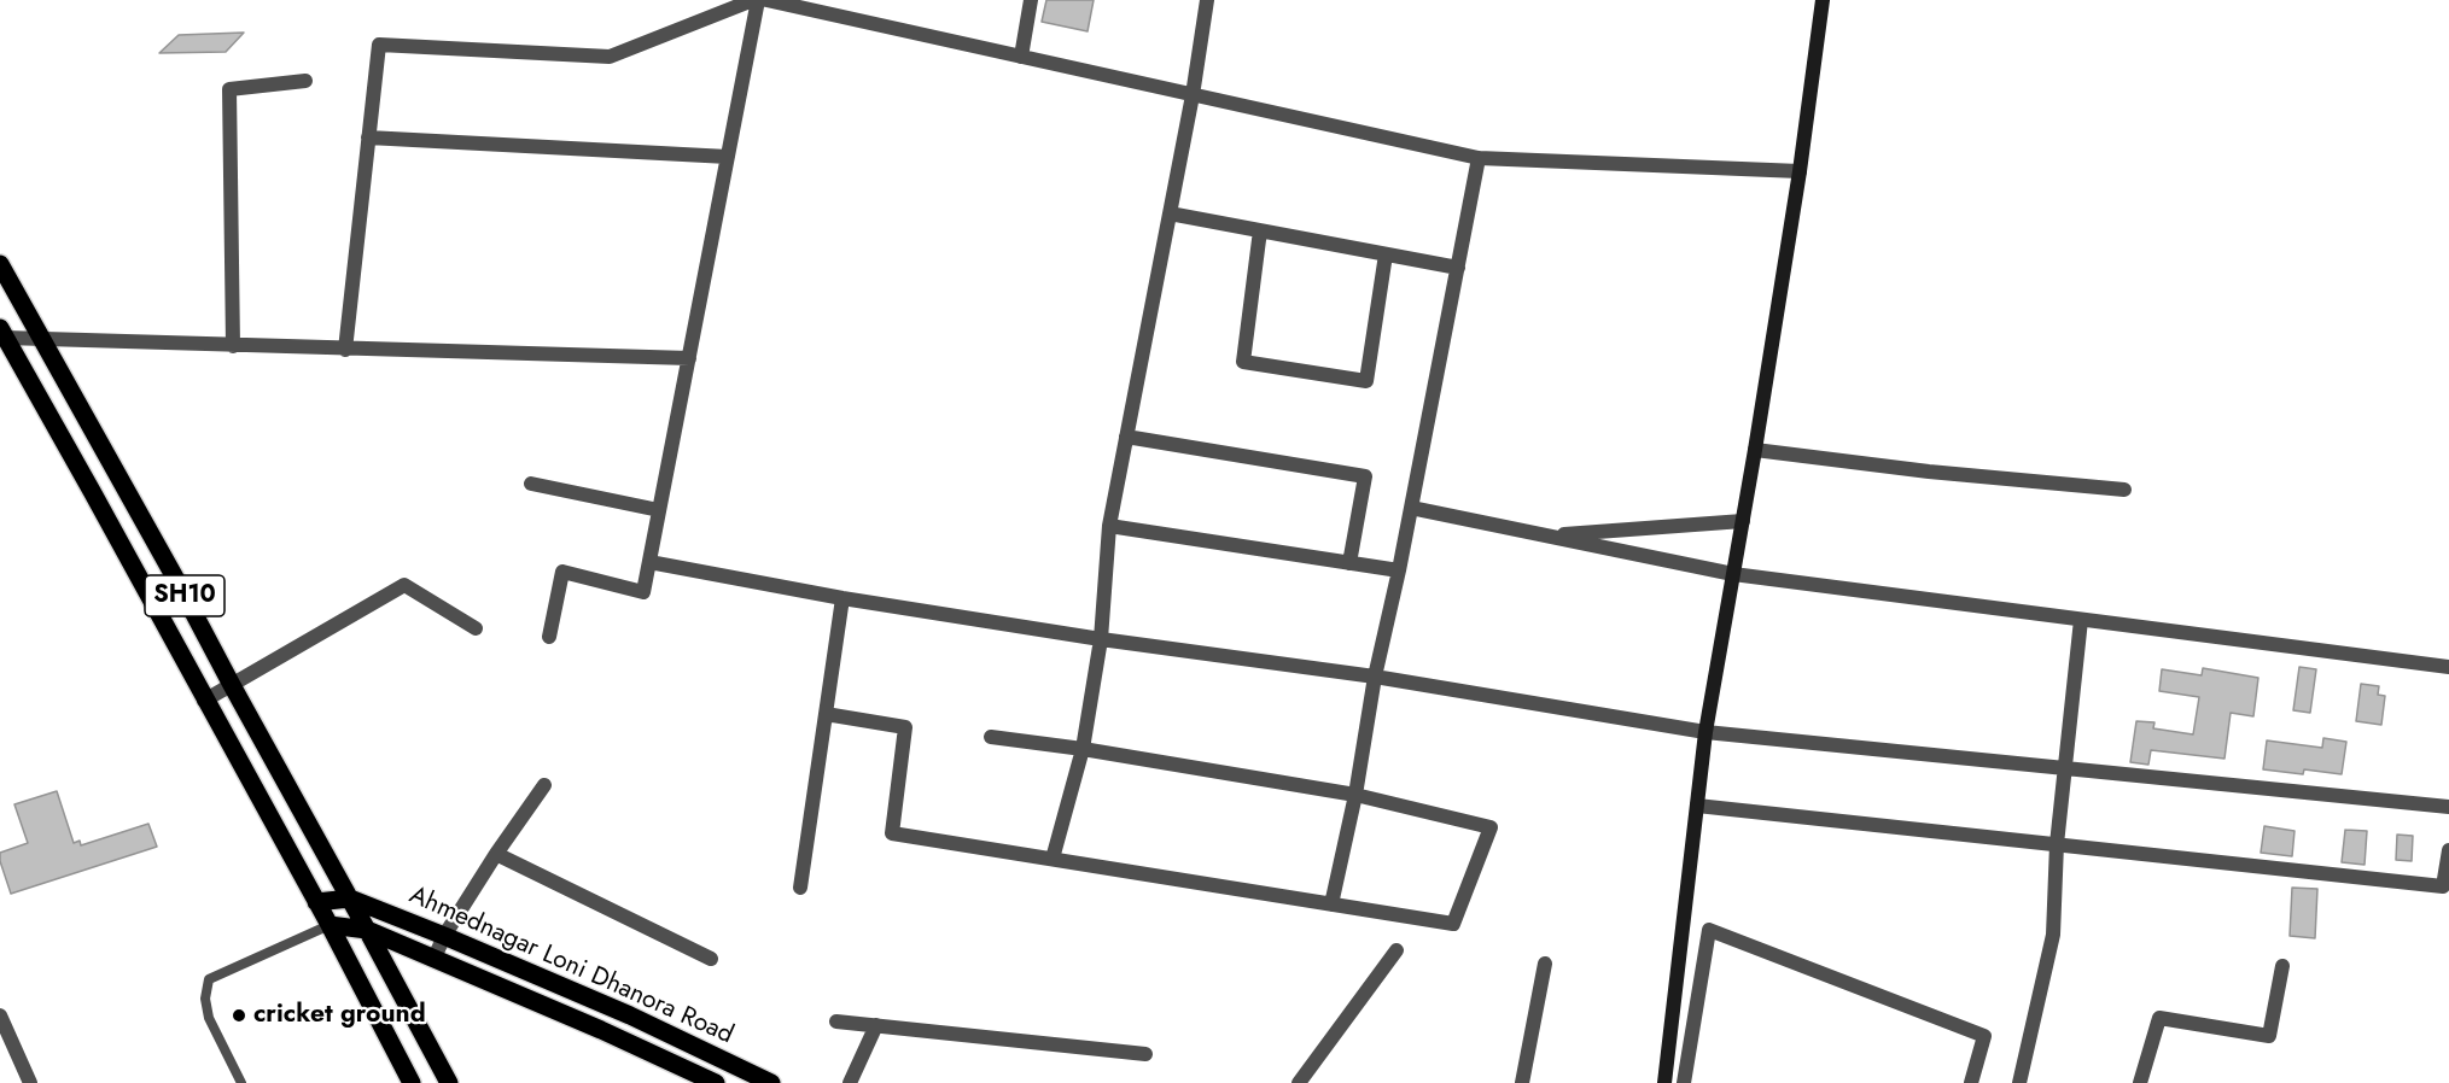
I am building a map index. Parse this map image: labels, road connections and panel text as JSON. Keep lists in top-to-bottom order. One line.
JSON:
{"streets":{"main road":["SH10","Ahmednagar Loni Dhanora Road"]},"crossings":[["SH10","Ahmednagar Loni Dhanora Road"]],"places":["cricket ground"]}
